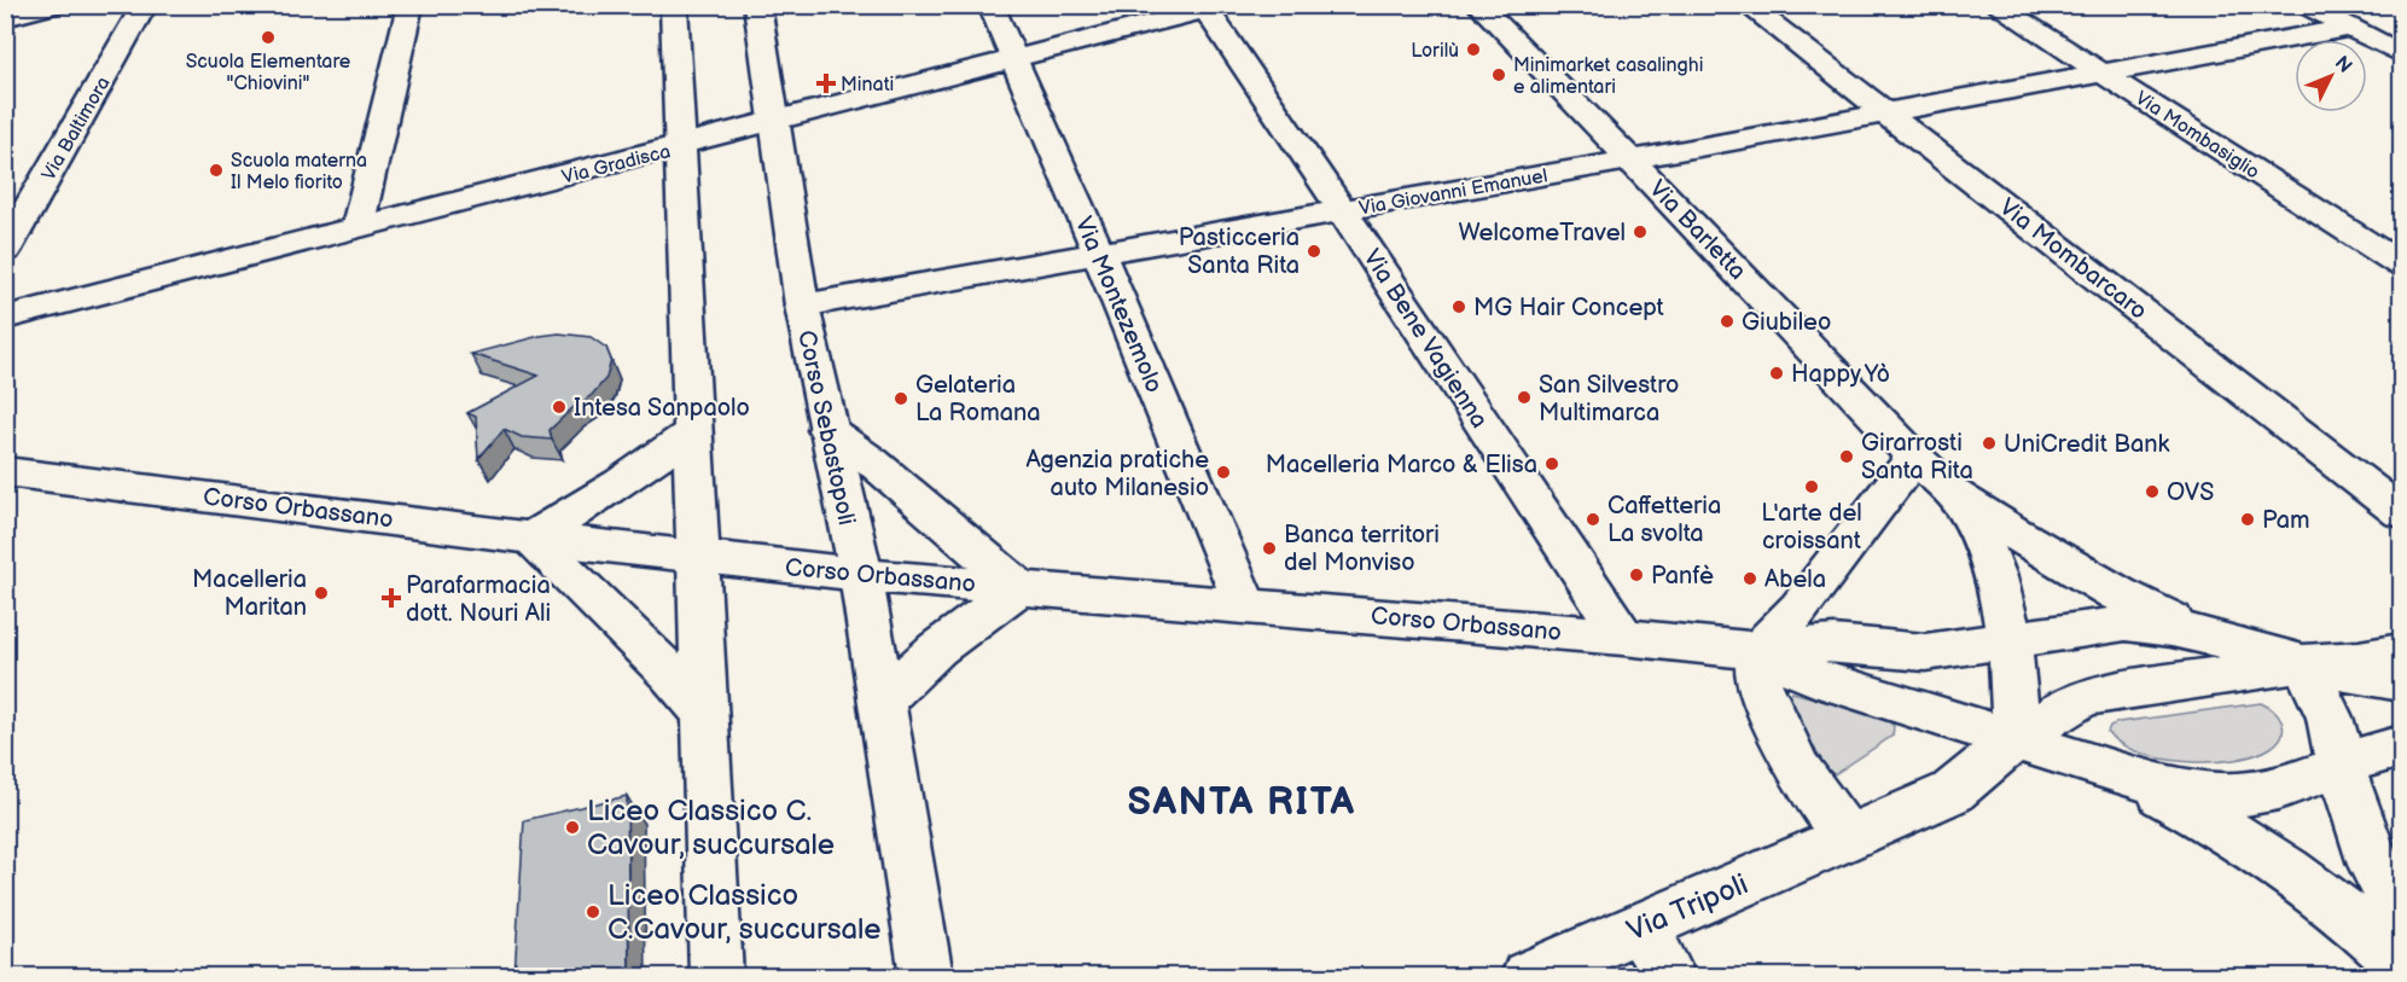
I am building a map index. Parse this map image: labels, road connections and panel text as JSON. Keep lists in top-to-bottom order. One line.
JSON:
{"streets":{"street":["Via Baltimora","Via Mombasiglio","Via Gradisca","Via Giovanni Emanuel","Via Barletta","Via Mombarcaro","Via Montezemolo","Via Bene Vagienna","Corso Sebastopoli","Corso Orbassano","Via Tripoli"]},"crossings":[["Via Mombasiglio","Via Giovanni Emanuel"],["Via Gradisca","Via Montezemolo"],["Via Gradisca","Via Bene Vagienna"],["Via Gradisca","Corso Sebastopoli"],["Via Giovanni Emanuel","Via Barletta"],["Via Giovanni Emanuel","Via Mombarcaro"],["Via Giovanni Emanuel","Via Montezemolo"],["Via Giovanni Emanuel","Via Bene Vagienna"],["Via Giovanni Emanuel","Corso Sebastopoli"],["Via Montezemolo","Corso Orbassano"],["Via Bene Vagienna","Corso Orbassano"],["Corso Sebastopoli","Corso Orbassano"]],"districts":["SANTA RITA"],"places":{"other":["Scuola Elementare \"Chiovini\"","Lorilù","Minimarket casalinghi e alimentari","Scuola materna Il Melo fiorito","WelcomeTravel","Pasticceria Santa Rita","MG Hair Concept","Giubileo","Happy Yò","San Silvestro Multimarca","Gelateria La Romana","Intesa Sanpaolo","UniCredit Bank","Girarrosti Santa Rita","Macelleria Marco & Elisa","Agenzia pratiche auto Milanesio","L'arte del croissant","OVS","Caffetteria La svolta","Pam","Banca territori del Monviso","Panfè","Abela","Macelleria Maritan","Liceo Classico C. Cavour, succursale","Liceo Classico C.Cavour, succursale"],"health":["Minati","Parafarmacia dott. Nouri Ali"]},"north":"top right"}
